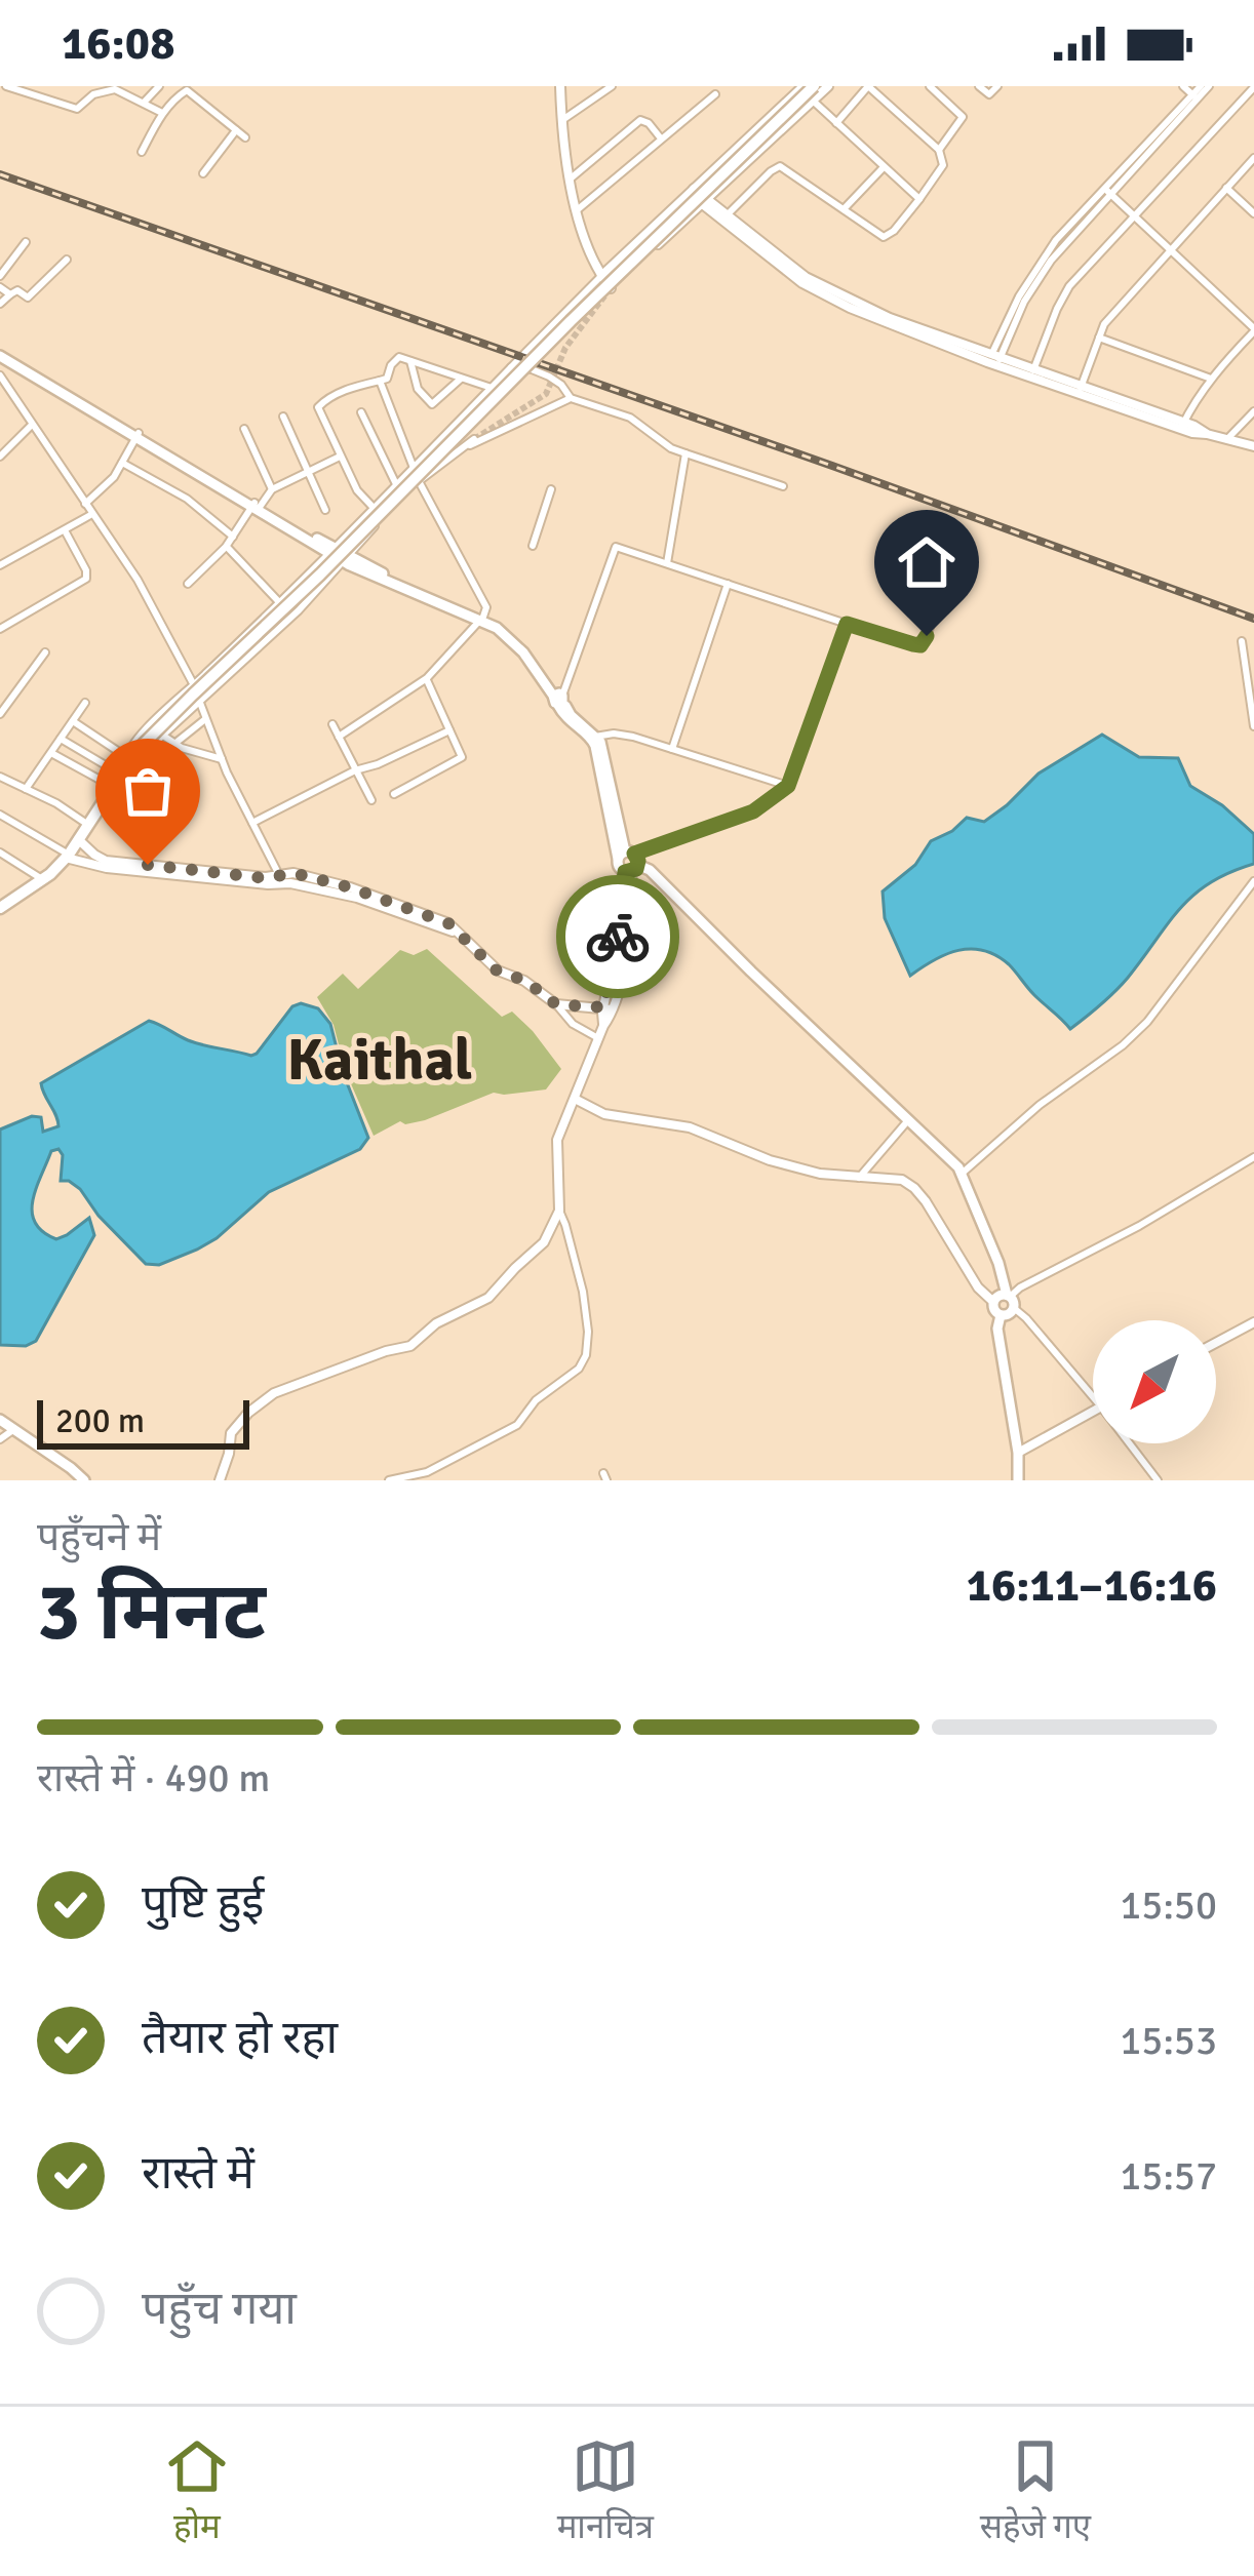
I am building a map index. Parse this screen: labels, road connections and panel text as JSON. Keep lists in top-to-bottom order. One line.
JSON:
{"districts":["Kaithal"],"scale_bar":"200 m","north":"bottom left","page":{"status":"16:08","scale":"200 m","heading":["3 मिनट","पहुँचने में","16:11–16:16"],"bar":"रास्ते में · 490 m","list":[["पुष्टि हुई","15:50"],["तैयार हो रहा","15:53"],["रास्ते में","15:57"],"पहुँच गया"],"tabs":["होम","मानचित्र","सहेजे गए"]}}
